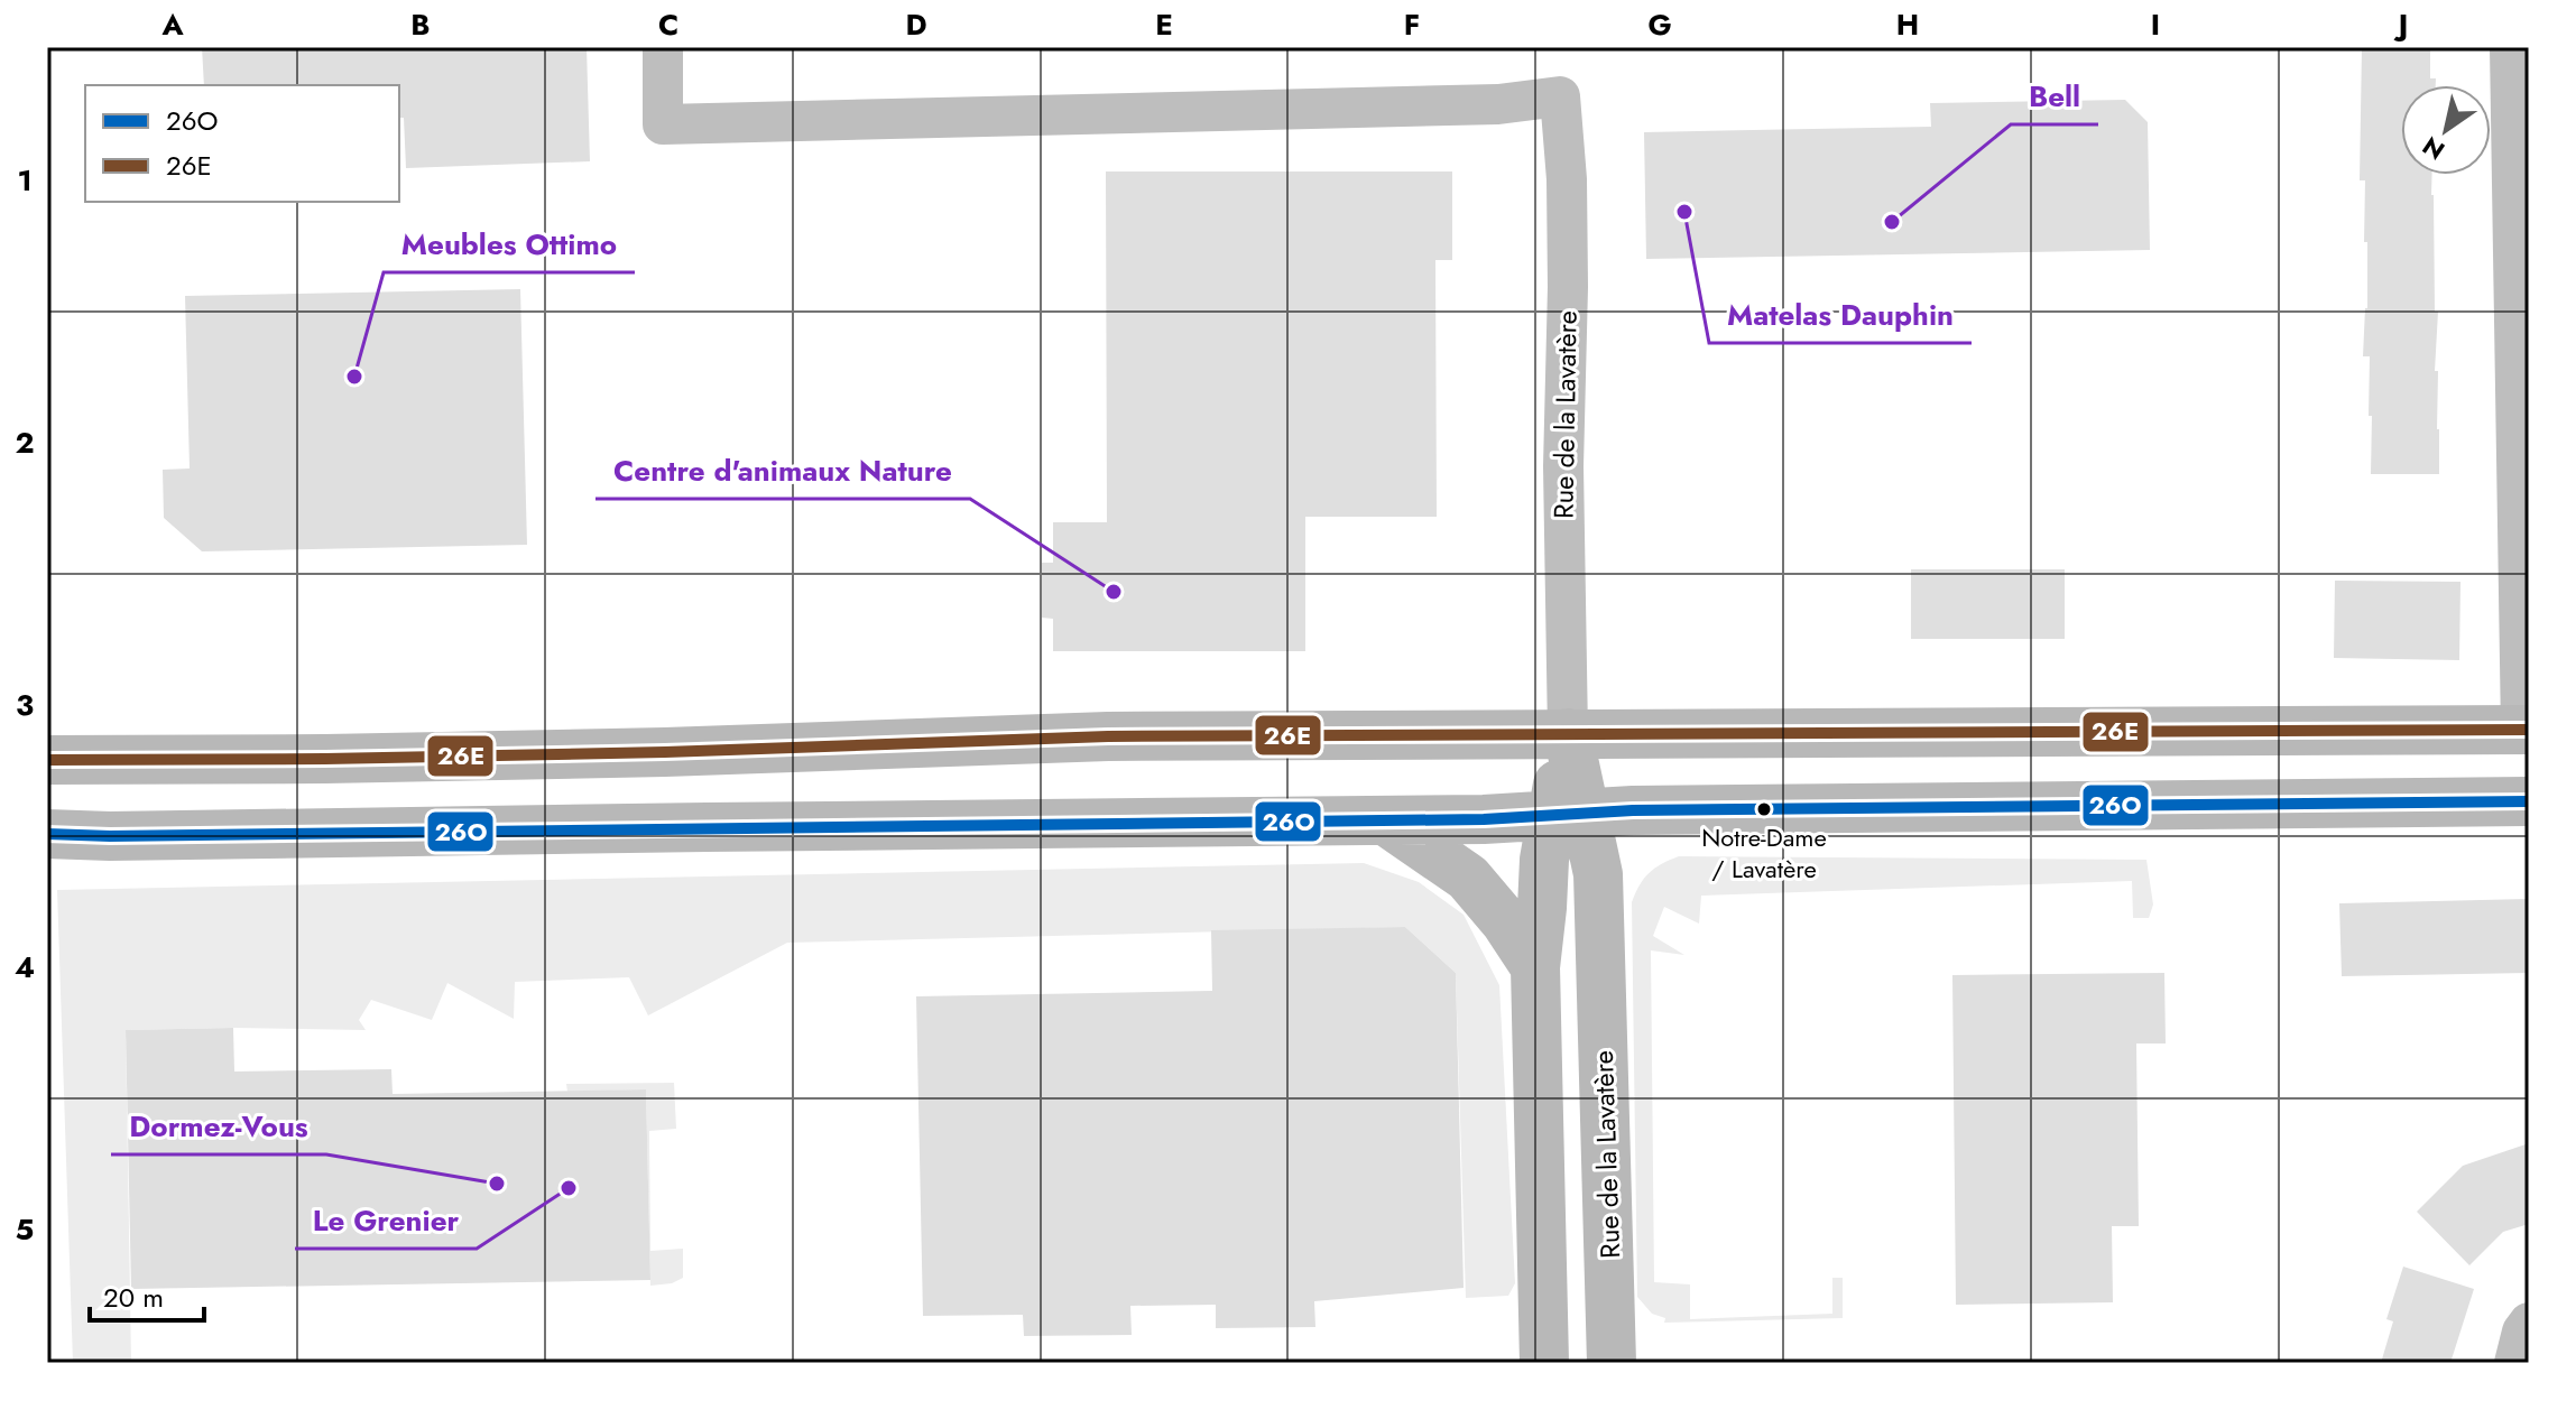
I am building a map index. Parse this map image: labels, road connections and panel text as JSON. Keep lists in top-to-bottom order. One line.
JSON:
{"streets":{"street":["Rue de la Lavatère"]},"places":["Matelas Dauphin","Bell","Meubles Ottimo","Centre d'animaux Nature","Notre-Dame / Lavatère","Dormez-Vous","Le Grenier"],"lines":["transit line 26E","transit line 26O"],"legend":["26O","26E"],"scale_bar":"20 m","north":"bottom left","grid":{"columns":["A","B","C","D","E","F","G","H","I","J"],"rows":["1","2","3","4","5"]}}
